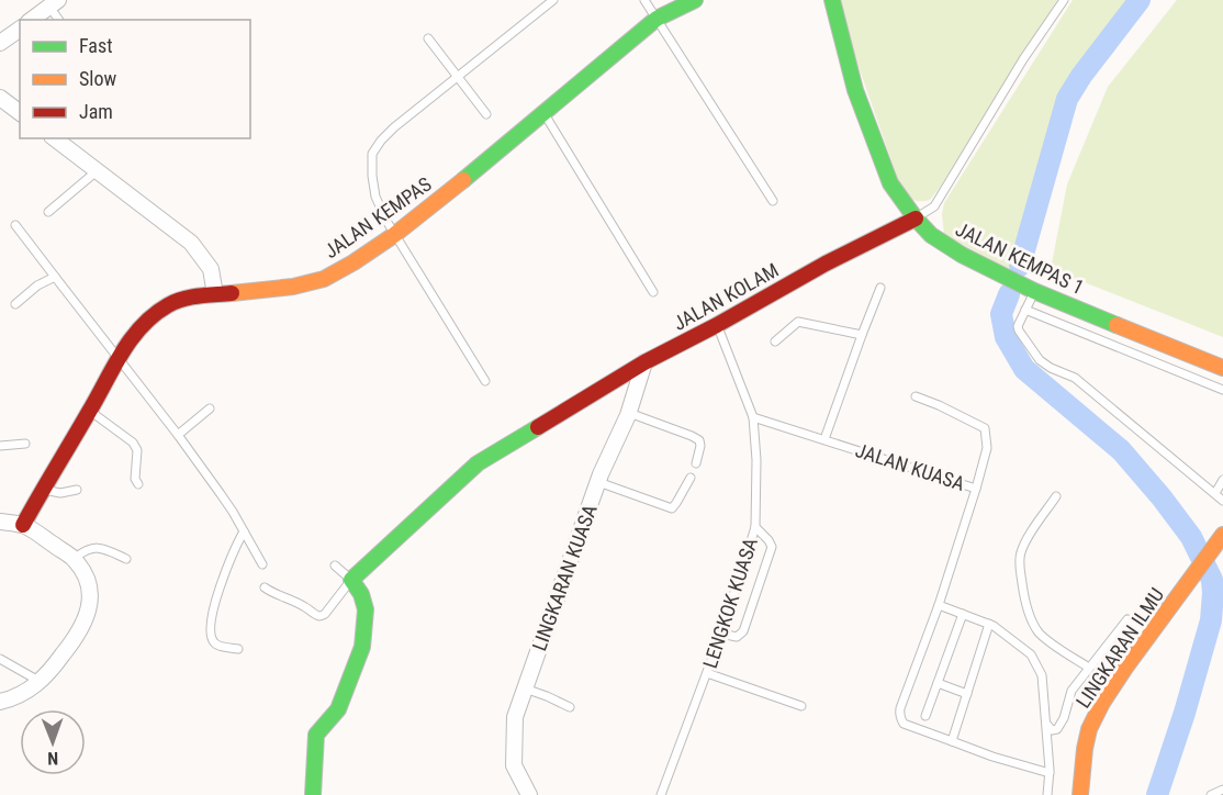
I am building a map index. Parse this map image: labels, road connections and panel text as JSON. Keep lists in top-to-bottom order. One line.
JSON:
{"streets":{"street":["JALAN KEMPAS","JALAN KEMPAS 1","JALAN KOLAM","LINGKARAN KUASA","LINGKARAN ILMU"],"lane":["JALAN KUASA","LENGKOK KUASA"]},"crossings":[["JALAN KEMPAS 1","JALAN KOLAM"],["JALAN KOLAM","LINGKARAN KUASA"],["JALAN KOLAM","LENGKOK KUASA"],["JALAN KUASA","LENGKOK KUASA"]],"legend":["Fast","Slow","Jam"],"north":"bottom"}
